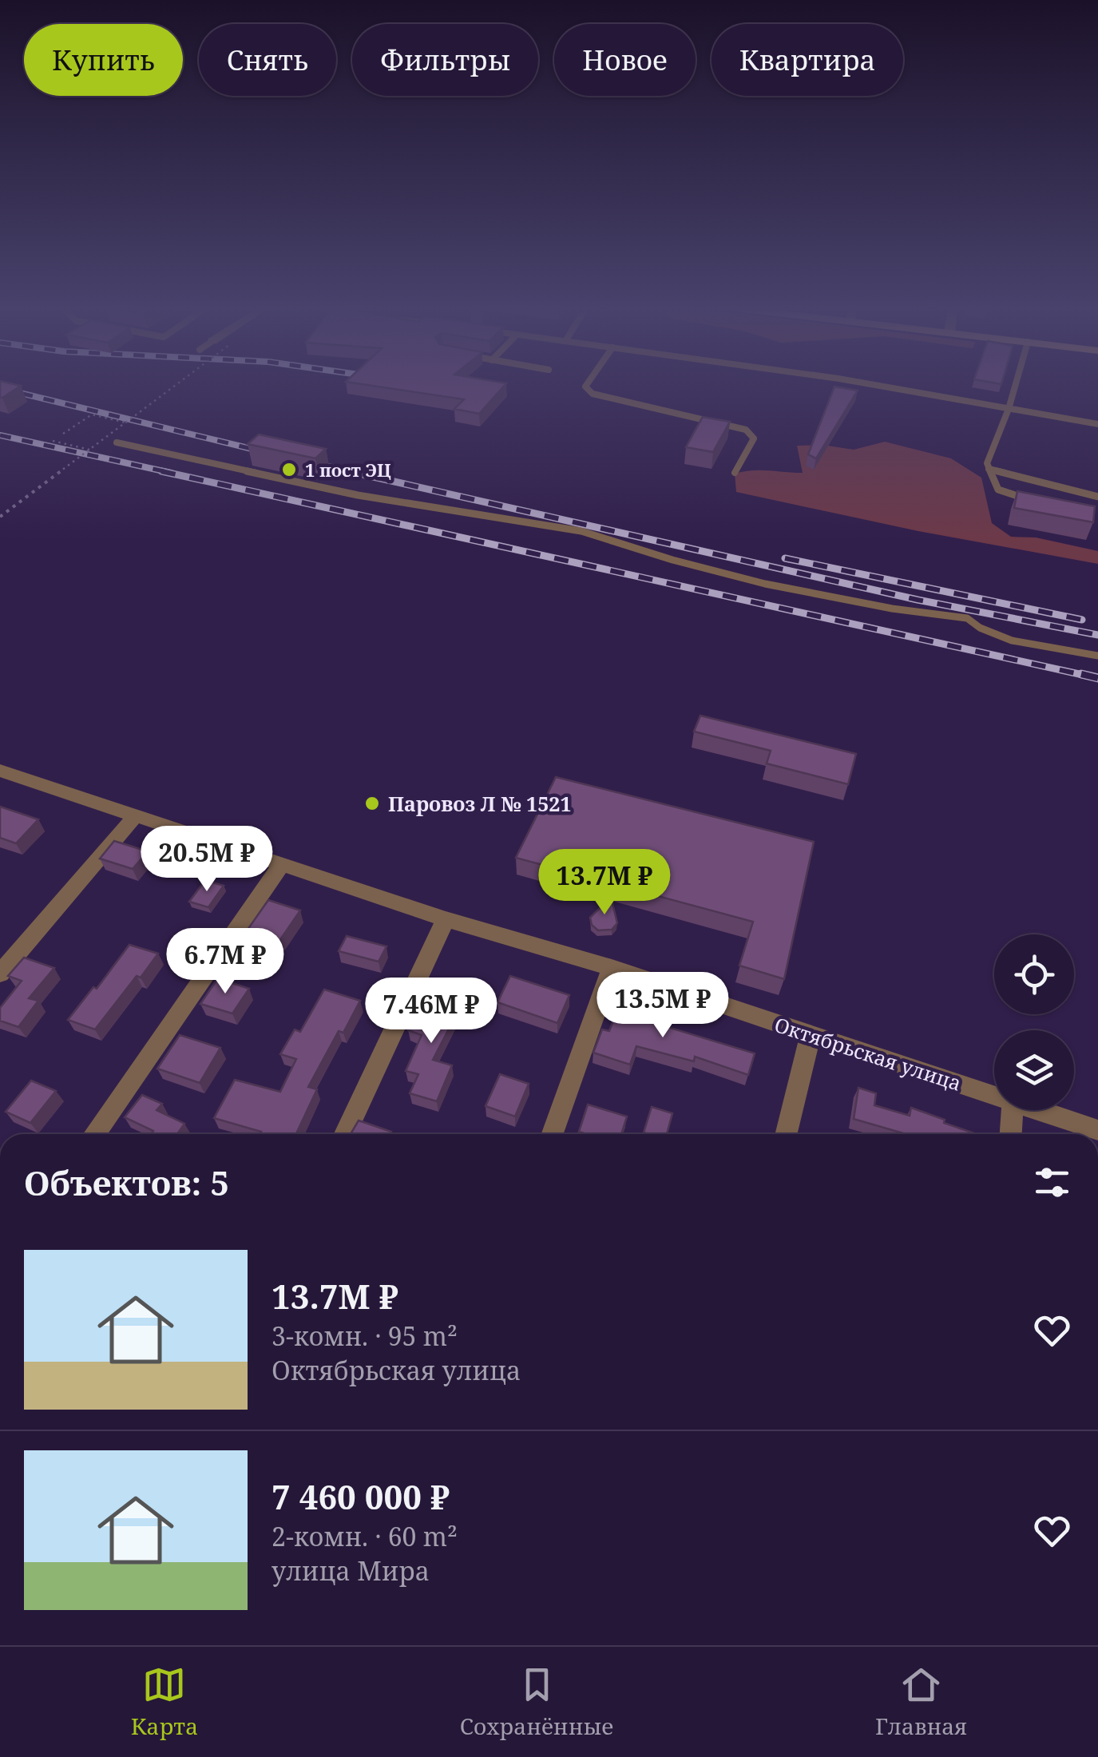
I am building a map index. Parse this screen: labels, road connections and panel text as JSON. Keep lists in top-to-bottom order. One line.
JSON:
{"streets":{"street":["Октябрьская улица"]},"places":["1 пост ЭЦ","Паровоз Л № 1521"],"page":{"chip":["Купить","Снять","Фильтры","Новое","Квартира"],"price":["20.5M ₽","13.7M ₽","6.7M ₽","13.5M ₽","7.46M ₽"],"heading":"Объектов: 5","list":[{"name":"13.7M ₽","note":"3-комн. · 95 m² · Октябрьская улица"},{"name":"7 460 000 ₽","note":"2-комн. · 60 m² · улица Мира"}],"tabs":["Карта","Сохранённые","Главная"]}}
